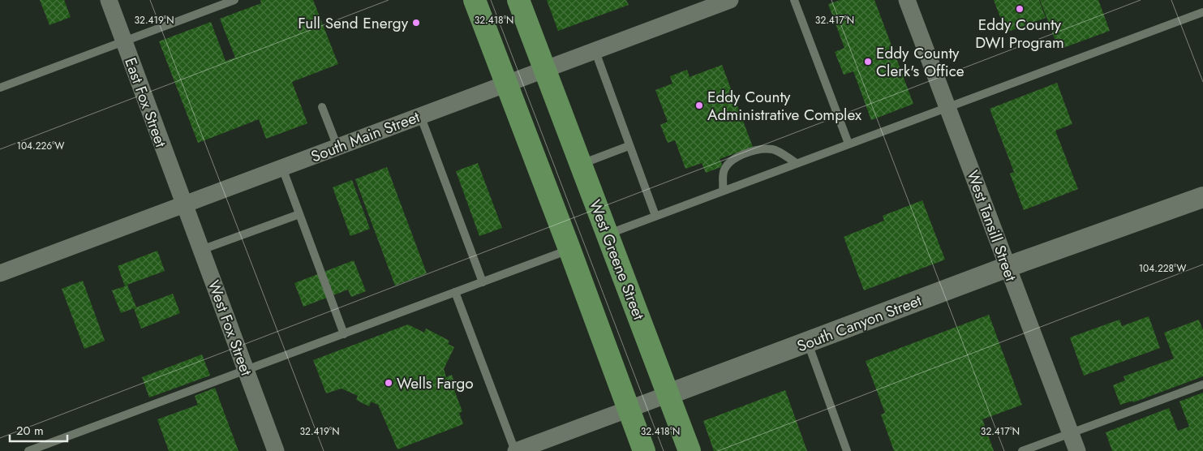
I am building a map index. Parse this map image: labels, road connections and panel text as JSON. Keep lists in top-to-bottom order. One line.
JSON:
{"streets":{"highway":["West Greene Street"],"street":["East Fox Street","South Main Street","West Tansill Street","South Canyon Street","West Fox Street"]},"crossings":[["East Fox Street","South Main Street"],["East Fox Street","West Fox Street"],["South Main Street","West Greene Street"],["South Main Street","West Fox Street"],["West Tansill Street","South Canyon Street"],["West Greene Street","South Canyon Street"]],"places":["Eddy County DWI Program","Full Send Energy","Eddy County Clerk's Office","Eddy County Administrative Complex","Wells Fargo"],"scale_bar":"20 m","coordinates":["32.419°N","32.418°N","32.417°N","104.226°W","104.228°W"]}
